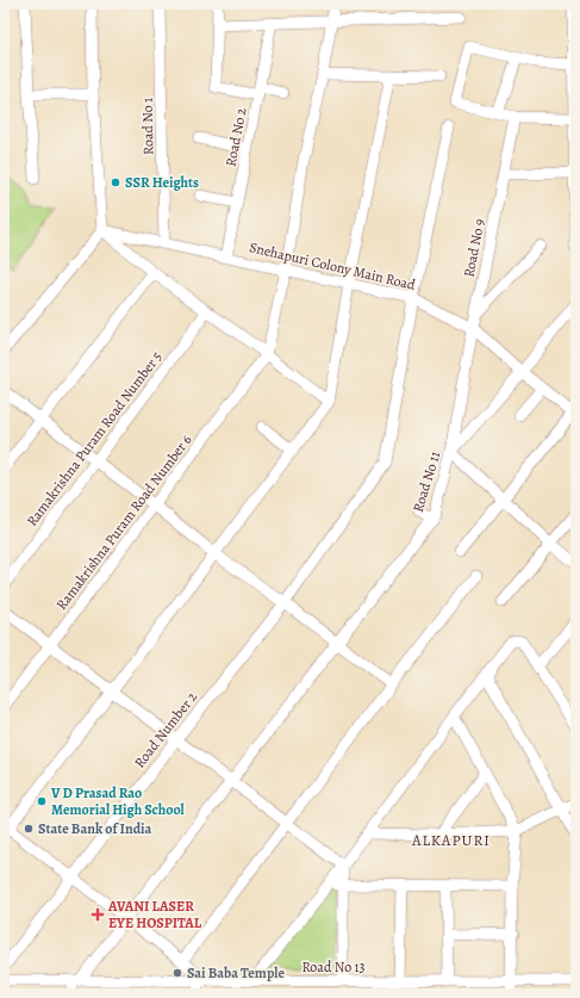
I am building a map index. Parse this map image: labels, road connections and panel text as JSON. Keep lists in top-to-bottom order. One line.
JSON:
{"streets":{"street":["Road No 1","Road No 2","Road No 9","Snehapuri Colony Main Road","Ramakrishna Puram Road Number 5","Road No 11","Ramakrishna Puram Road Number 6","Road Number 2","Road No 13"]},"crossings":[["Road No 1","Snehapuri Colony Main Road"],["Road No 2","Snehapuri Colony Main Road"],["Road No 9","Snehapuri Colony Main Road"],["Road No 9","Road No 11"],["Snehapuri Colony Main Road","Road No 11"],["Snehapuri Colony Main Road","Road Number 2"],["Road No 11","Road No 13"]],"districts":["ALKAPURI"],"places":{"other":["SSR Heights","V D Prasad Rao Memorial High School","State Bank of India","Sai Baba Temple"],"health":["AVANI LASER EYE HOSPITAL"]}}
